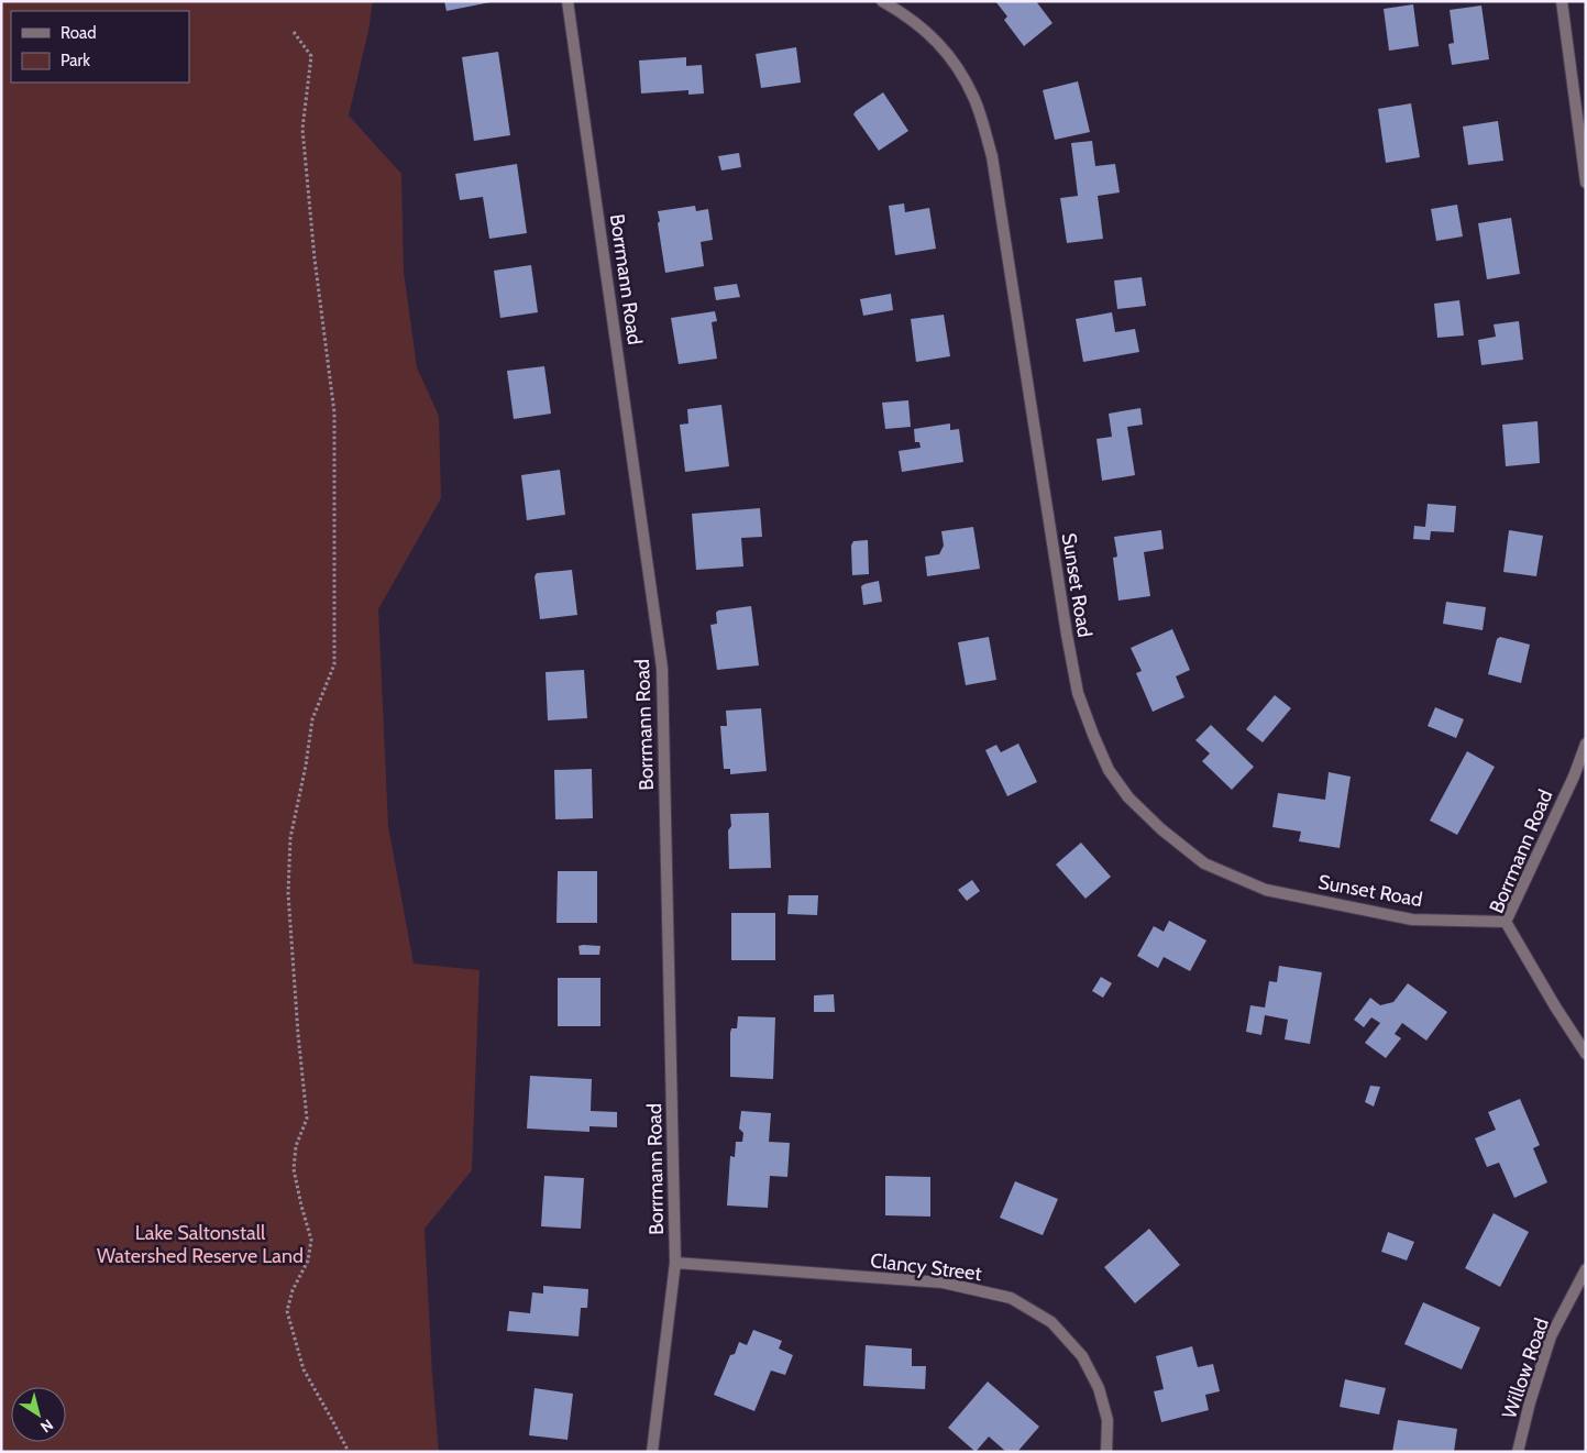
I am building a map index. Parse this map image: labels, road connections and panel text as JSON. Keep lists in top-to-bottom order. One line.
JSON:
{"streets":{"street":["Borrmann Road","Sunset Road","Clancy Street","Willow Road"]},"crossings":[["Borrmann Road","Sunset Road"],["Borrmann Road","Clancy Street"]],"parks":["Lake Saltonstall Watershed Reserve Land"],"legend":["Road","Park"],"north":"bottom right"}
